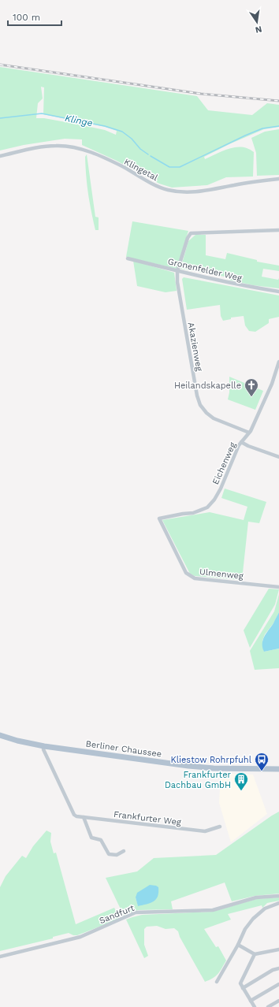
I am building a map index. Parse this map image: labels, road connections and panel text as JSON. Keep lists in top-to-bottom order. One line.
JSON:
{"streets":{"main road":["Berliner Chaussee"],"street":["Klingetal","Gronenfelder Weg","Akazienweg","Eichenweg","Ulmenweg","Frankfurter Weg","Sandfurt"]},"crossings":[["Gronenfelder Weg","Akazienweg"],["Akazienweg","Eichenweg"],["Eichenweg","Ulmenweg"],["Berliner Chaussee","Frankfurter Weg"]],"water":["Klinge"],"places":{"church":["Heilandskapelle"],"bus stop":["Kliestow Rohrpfuhl"],"building":["Frankfurter Dachbau GmbH"]},"scale_bar":"100 m","north":"bottom"}
